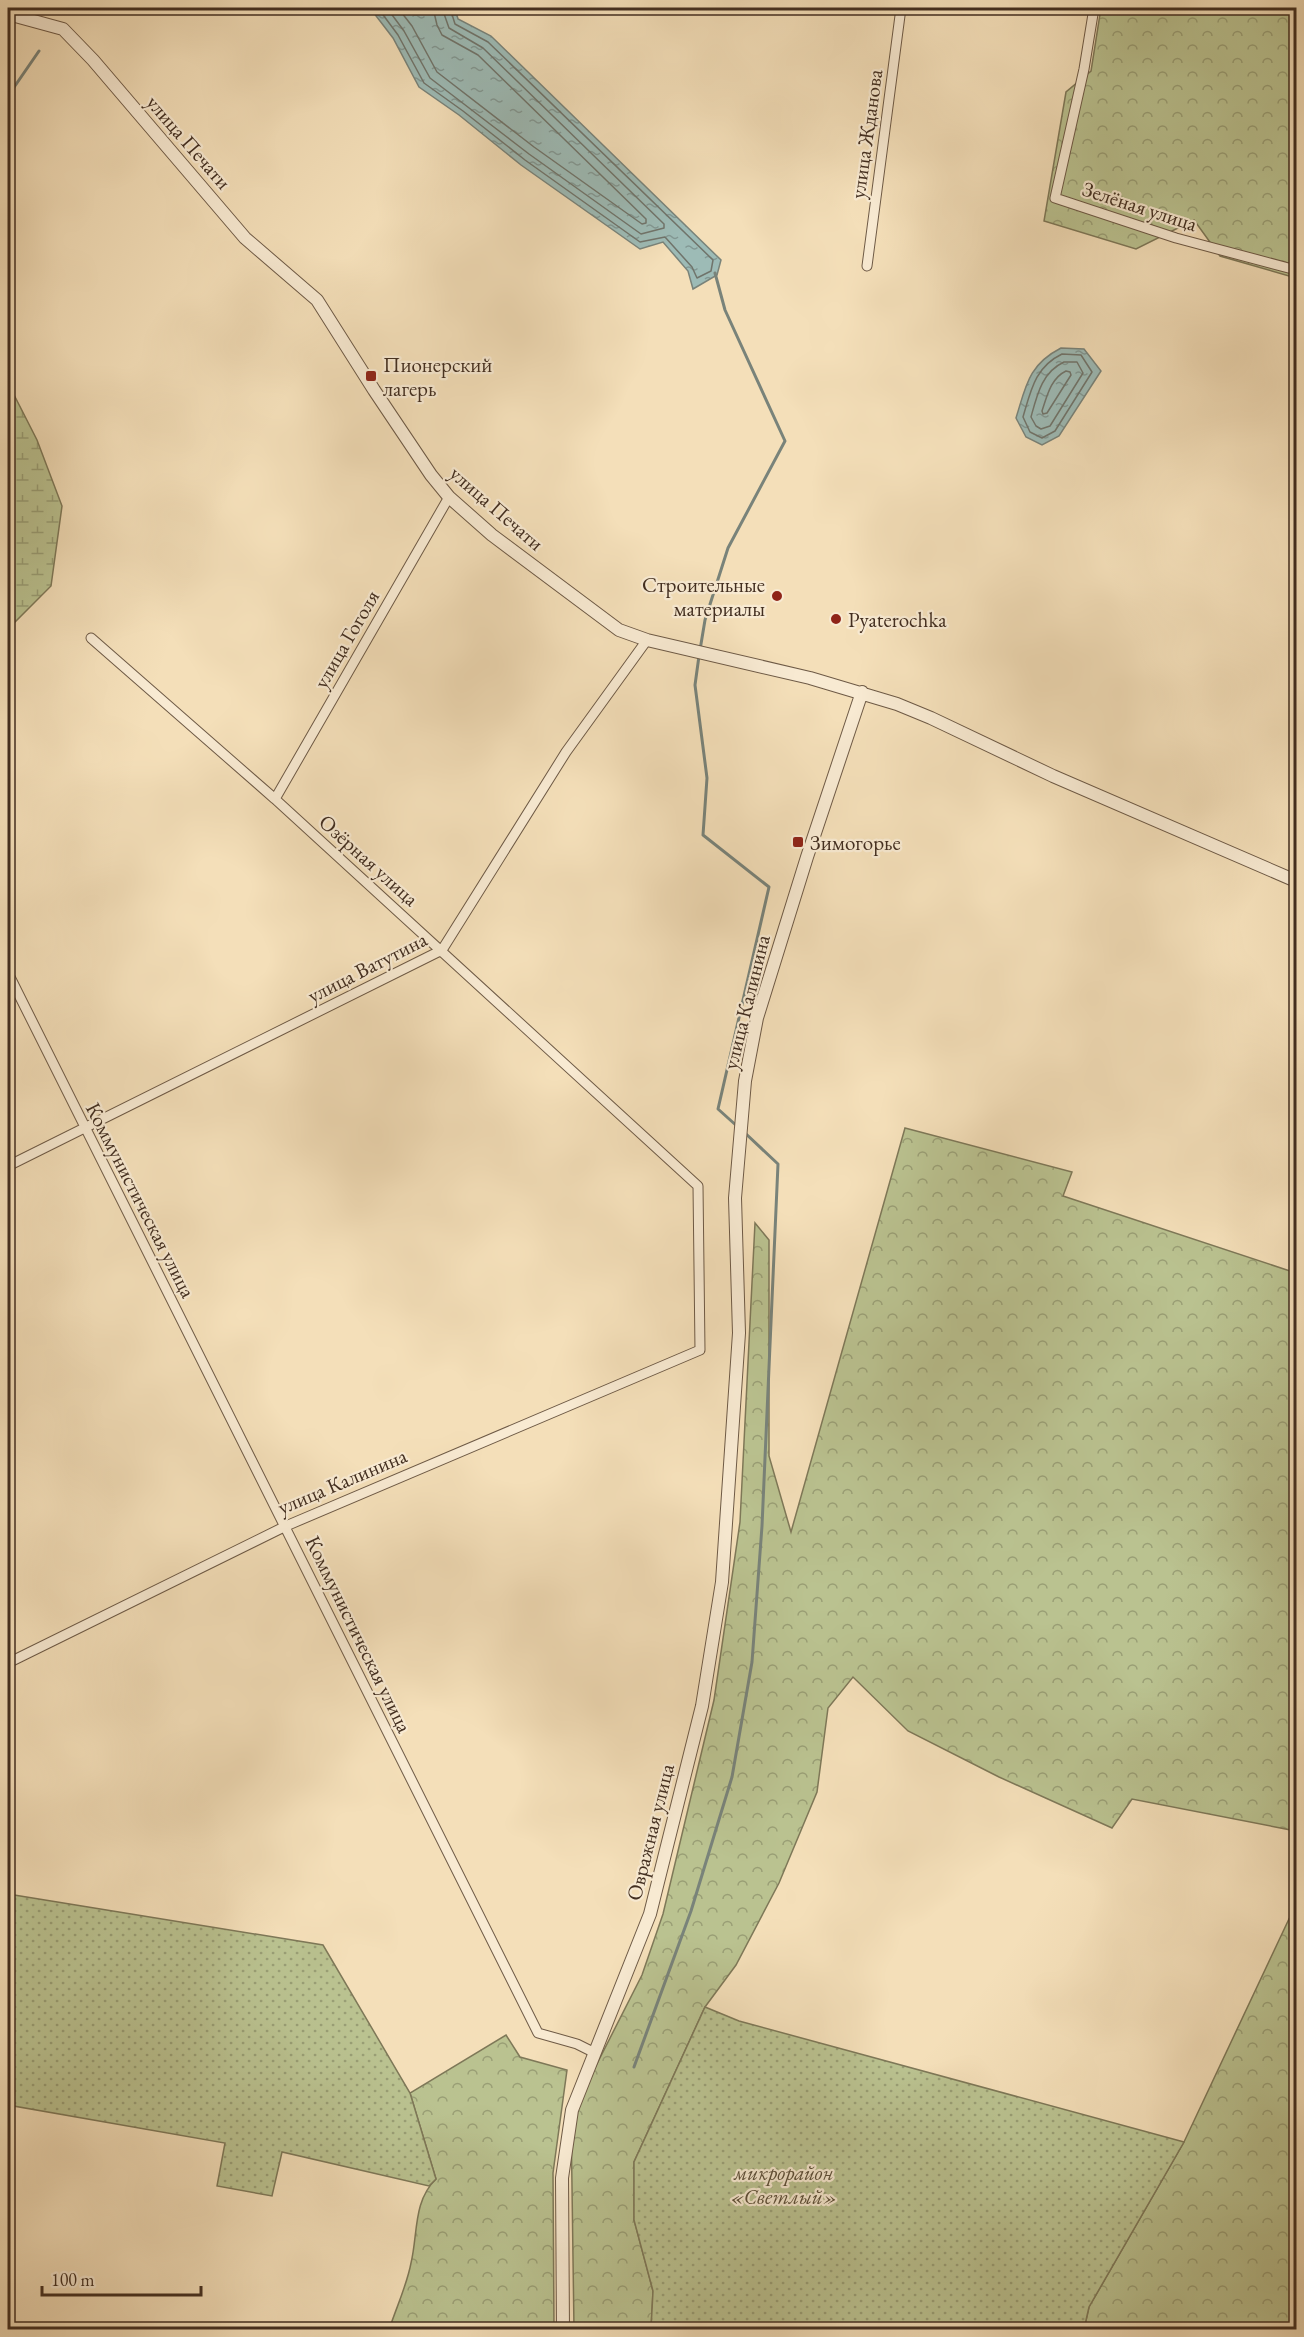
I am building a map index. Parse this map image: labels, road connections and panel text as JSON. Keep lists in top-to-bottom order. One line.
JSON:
{"streets":{"street":["улица Жданова","улица Печати","Зелёная улица","улица Гоголя","Озёрная улица","улица Ватутина","улица Калинина","Коммунистическая улица","Овражная улица"]},"crossings":[["улица Печати","улица Гоголя"],["улица Печати","улица Ватутина"],["улица Печати","улица Калинина"],["улица Гоголя","Озёрная улица"],["Озёрная улица","улица Ватутина"],["Озёрная улица","улица Калинина"],["улица Ватутина","Коммунистическая улица"],["улица Калинина","Коммунистическая улица"],["улица Калинина","Овражная улица"],["Коммунистическая улица","Овражная улица"]],"parks":["микрорайон «Светлый»"],"places":{"transit":["Пионерский лагерь","Зимогорье"],"other":["Строительные материалы","Pyaterochka"]},"scale_bar":"100 m"}
